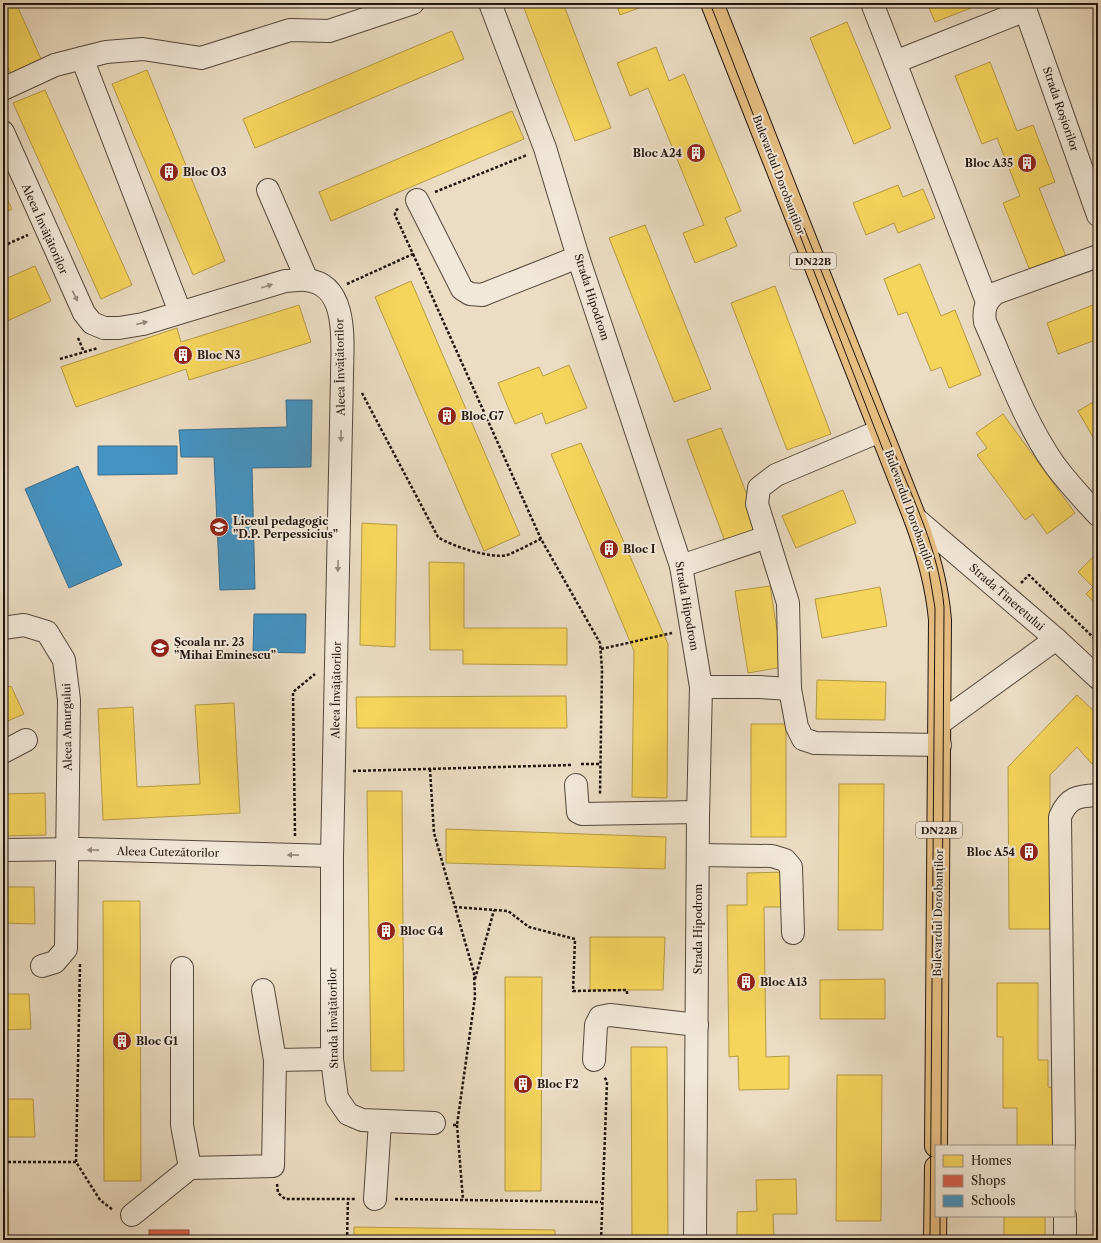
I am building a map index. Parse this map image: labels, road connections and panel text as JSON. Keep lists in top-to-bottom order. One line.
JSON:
{"streets":{"main road":["Bulevardul Dorobanților","DN22B"],"street":["Strada Roșiorilor","Aleea Învățătorilor","Strada Hipodrom","Strada Tineretului","Aleea Amurgului","Aleea Cutezătorilor","Strada Învățătorilor"]},"crossings":[["Bulevardul Dorobanților","Strada Tineretului"],["Aleea Învățătorilor","Aleea Cutezătorilor"],["Aleea Învățătorilor","Strada Învățătorilor"],["Aleea Amurgului","Aleea Cutezătorilor"],["Aleea Cutezătorilor","Strada Învățătorilor"]],"one_way":["Aleea Cutezătorilor"],"places":{"building":["Bloc A24","Bloc A35","Bloc O3","Bloc N3","Bloc G7","Bloc I","Bloc A54","Bloc G4","Bloc A13","Bloc G1","Bloc F2"],"school or university":["Liceul pedagogic ”D.P. Perpessicius”","Școala nr. 23 ”Mihai Eminescu”"]},"legend":["Homes","Shops","Schools"]}
